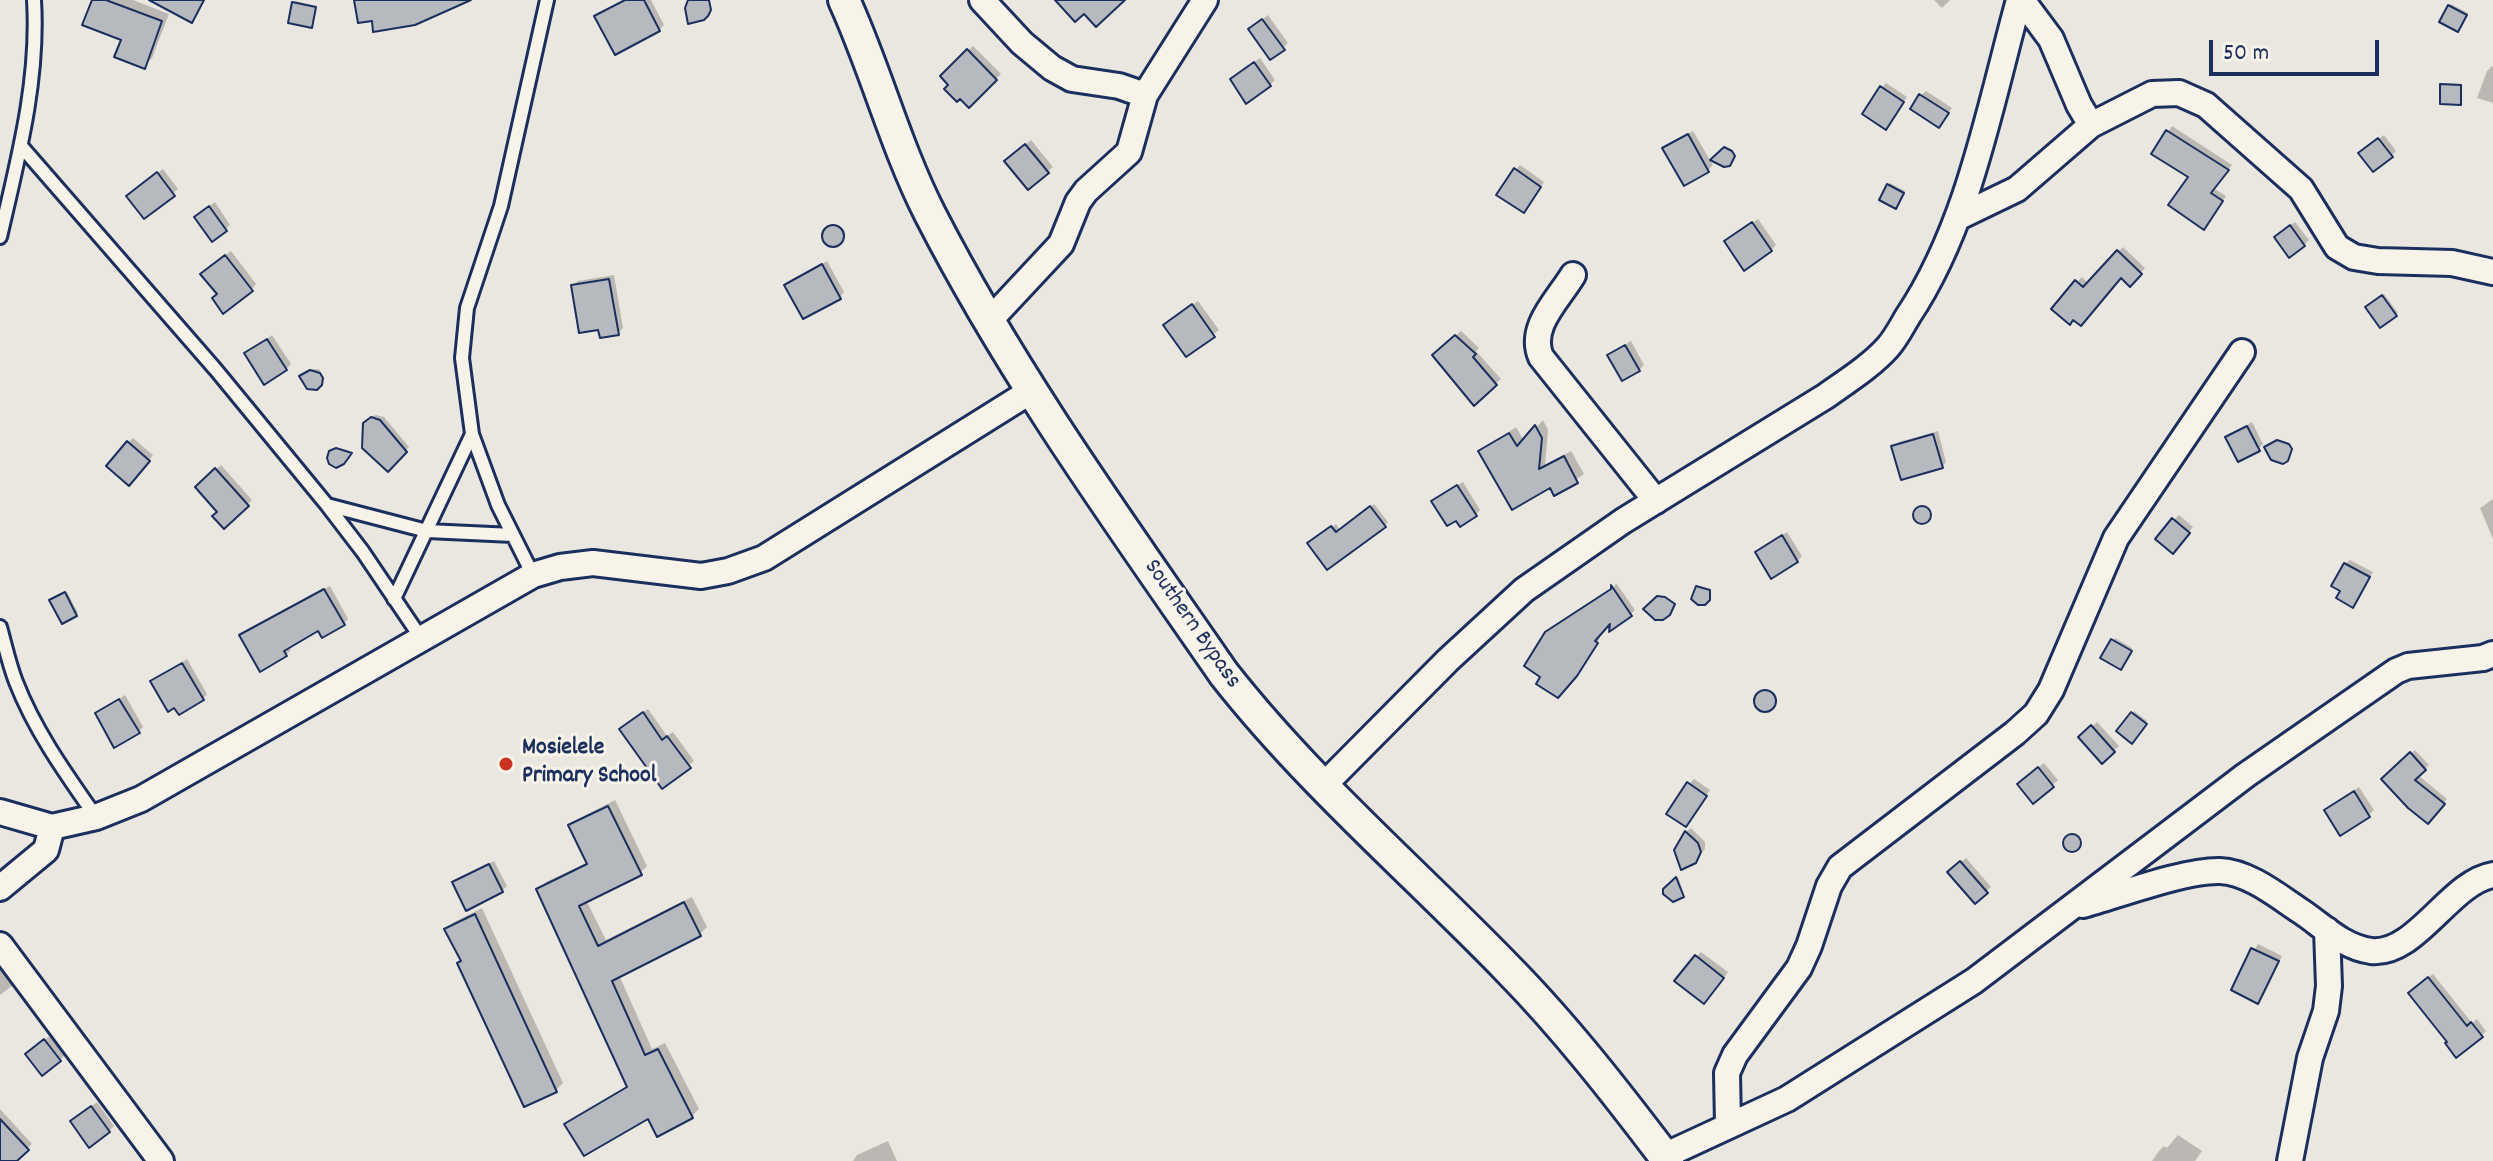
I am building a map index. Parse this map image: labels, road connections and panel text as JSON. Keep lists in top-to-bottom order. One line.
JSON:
{"streets":{"street":["Southern Bypass"]},"places":["Mosielele Primary School"],"scale_bar":"50 m"}
